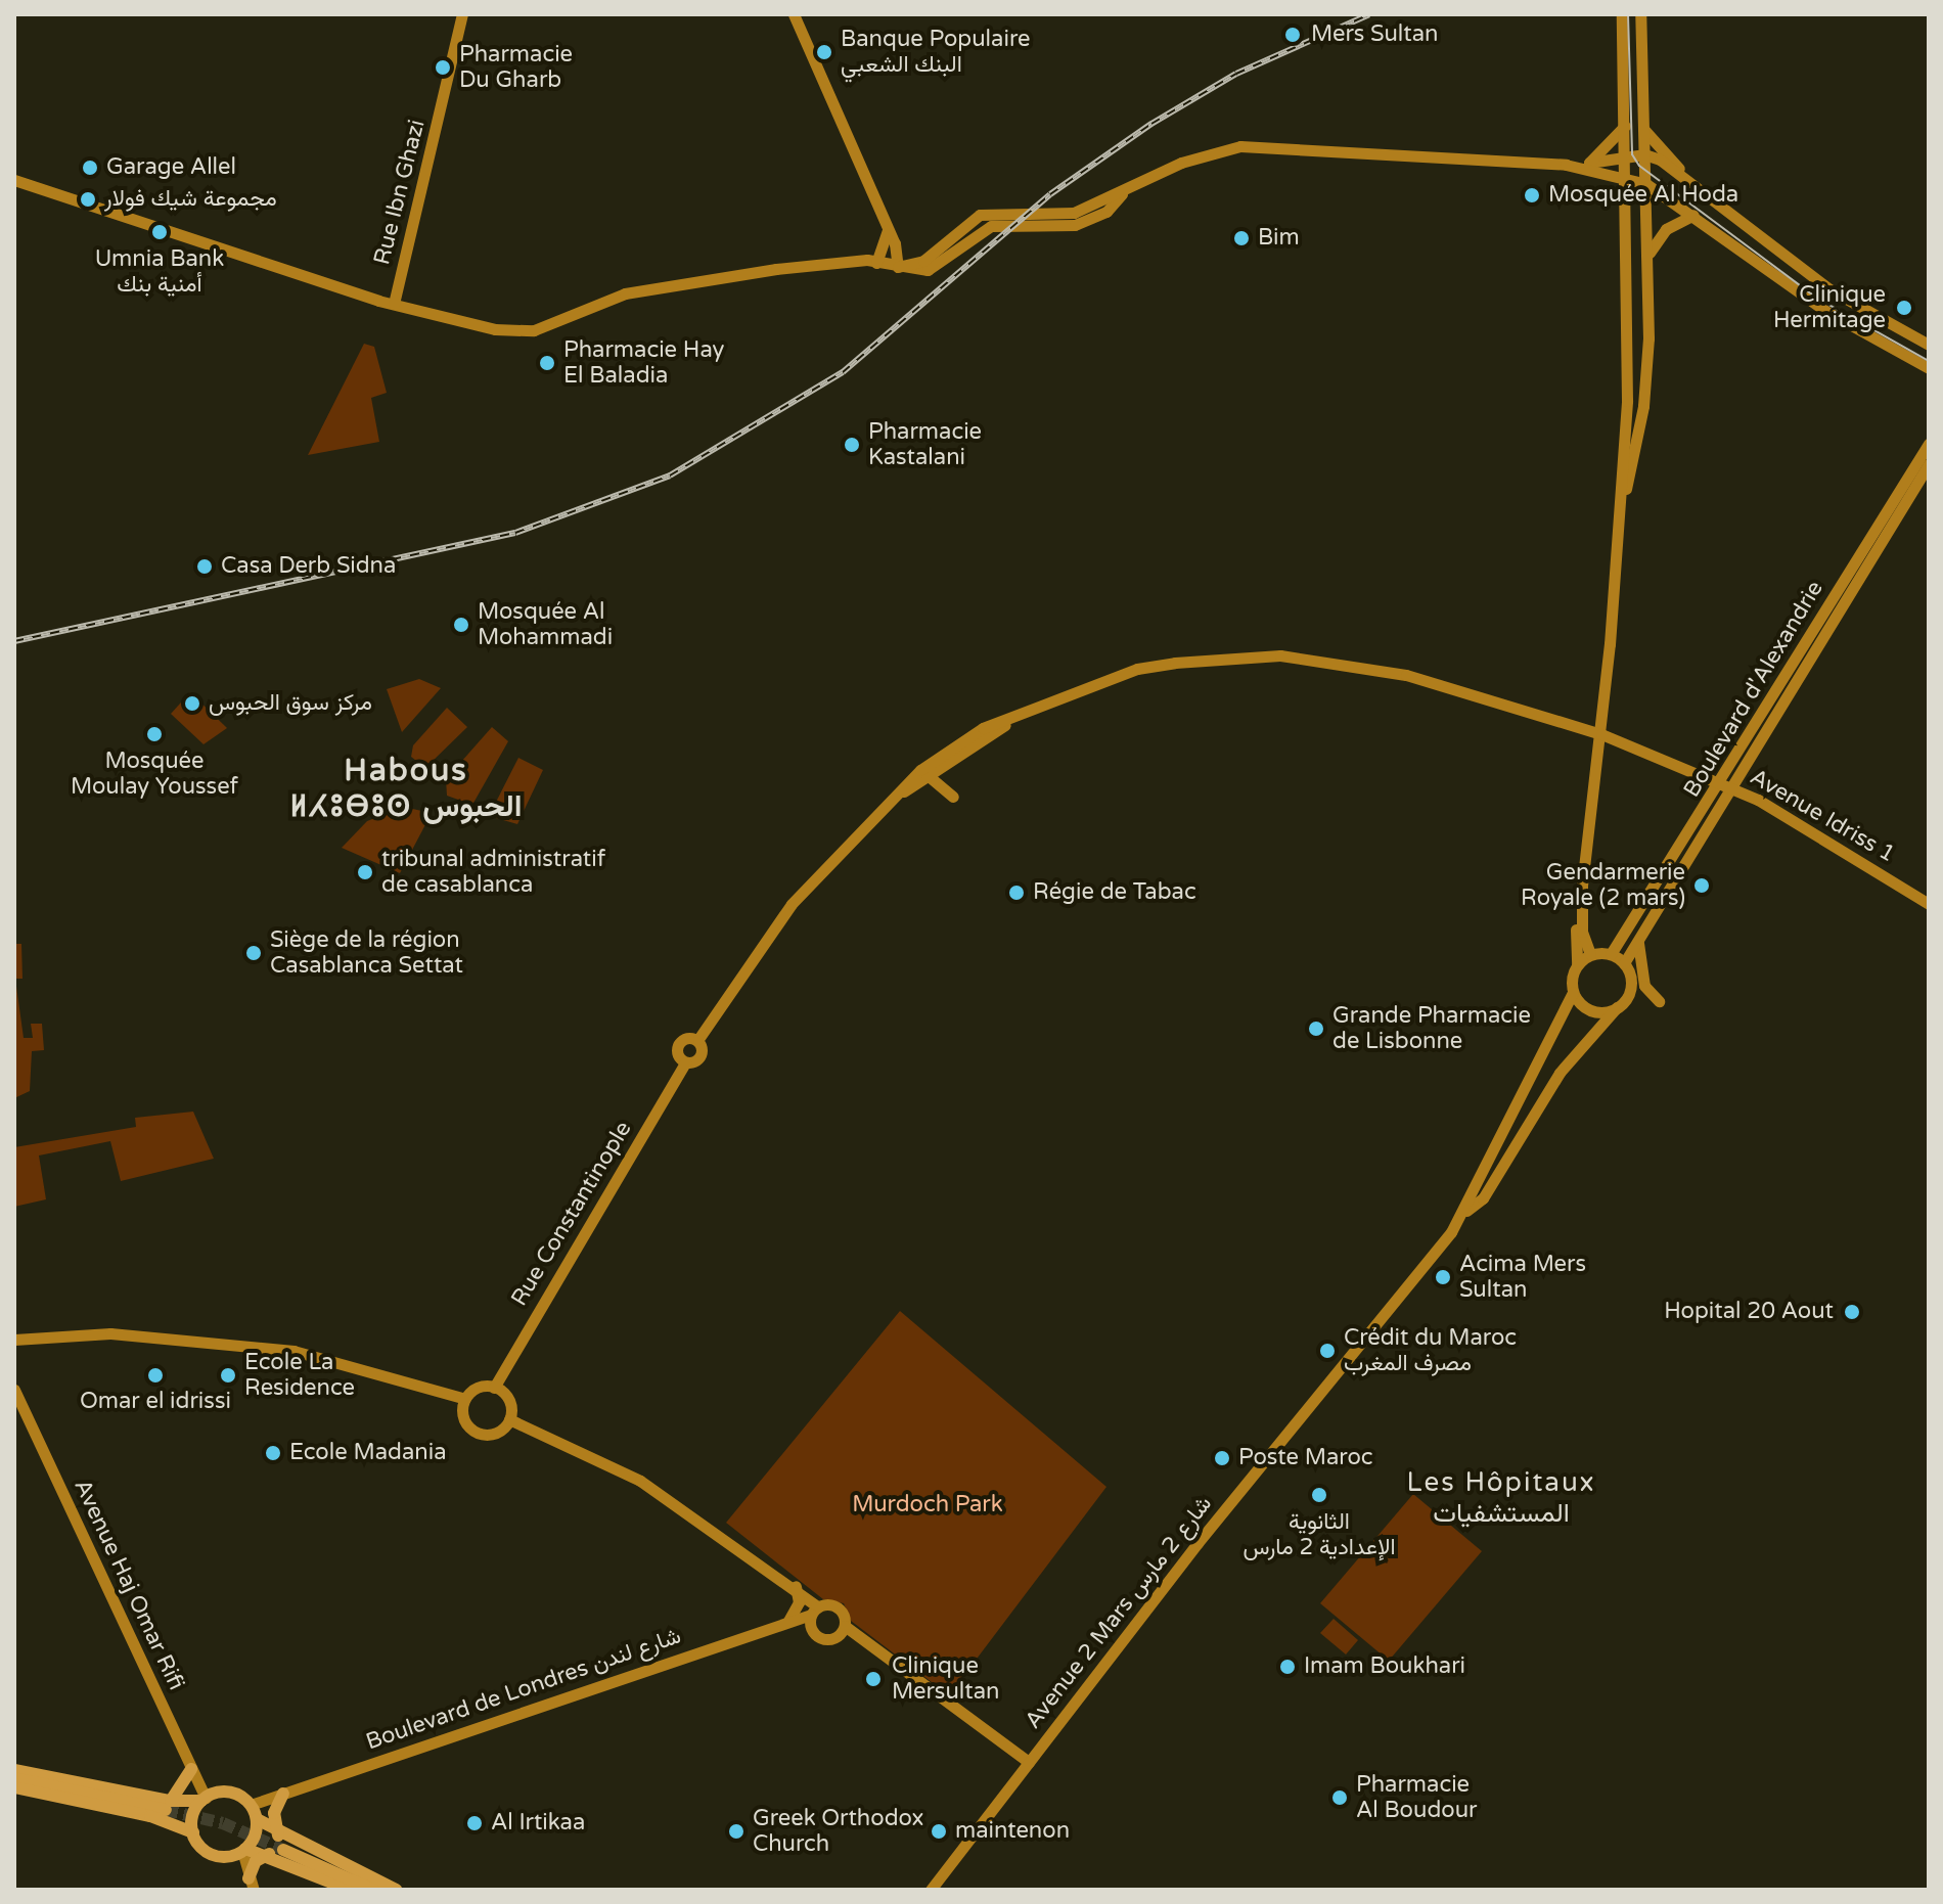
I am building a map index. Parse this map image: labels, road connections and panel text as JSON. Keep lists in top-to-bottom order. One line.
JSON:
{"streets":{"street":["Rue Ibn Ghazi","Boulevard d'Alexandrie","Avenue Idriss 1","Rue Constantinople","Avenue Haj Omar Rifi","Avenue 2 Mars شارع 2 مارس","Boulevard de Londres شارع لندن"]},"crossings":[["Boulevard d'Alexandrie","Avenue Idriss 1"],["Boulevard d'Alexandrie","Avenue 2 Mars شارع 2 مارس"],["Avenue Haj Omar Rifi","Boulevard de Londres شارع لندن"]],"districts":["Habous ⵍⵃⵓⴱⵓⵙ الحبوس","Les Hôpitaux المستشفيات"],"parks":["Murdoch Park"],"places":["Mers Sultan","Banque Populaire البنك الشعبي","Pharmacie Du Gharb","Garage Allel","Mosquée Al Hoda","مجموعة شيك فولار","Umnia Bank أمنية بنك","Bim","Clinique Hermitage","Pharmacie Hay El Baladia","Pharmacie Kastalani","Casa Derb Sidna","Mosquée Al Mohammadi","مركز سوق الحبوس","Mosquée Moulay Youssef","tribunal administratif de casablanca","Gendarmerie Royale (2 mars)","Régie de Tabac","Siège de la région Casablanca Settat","Grande Pharmacie de Lisbonne","Acima Mers Sultan","Hopital 20 Aout","Crédit du Maroc مصرف المغرب","Omar el idrissi","Ecole La Residence","Ecole Madania","Poste Maroc","الثانوية الإعدادية 2 مارس","Imam Boukhari","Clinique Mersultan","Pharmacie Al Boudour","Al Irtikaa","Greek Orthodox Church","maintenon"]}
